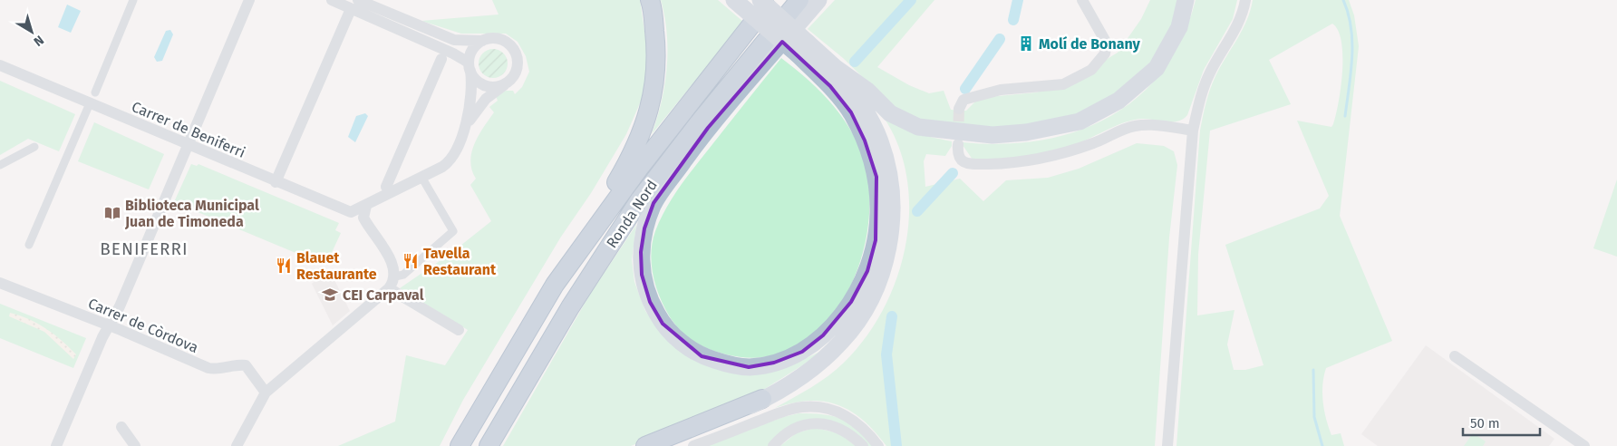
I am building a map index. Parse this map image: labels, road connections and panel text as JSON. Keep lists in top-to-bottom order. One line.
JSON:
{"streets":{"highway":["Ronda Nord"],"street":["Carrer de Beniferri","Carrer de Còrdova"]},"districts":["BENIFERRI"],"places":{"building":["Molí de Bonany"],"library":["Biblioteca Municipal Juan de Timoneda"],"restaurant":["Tavella Restaurant","Blauet Restaurante"],"school or university":["CEI Carpaval"]},"scale_bar":"50 m","north":"bottom right"}
